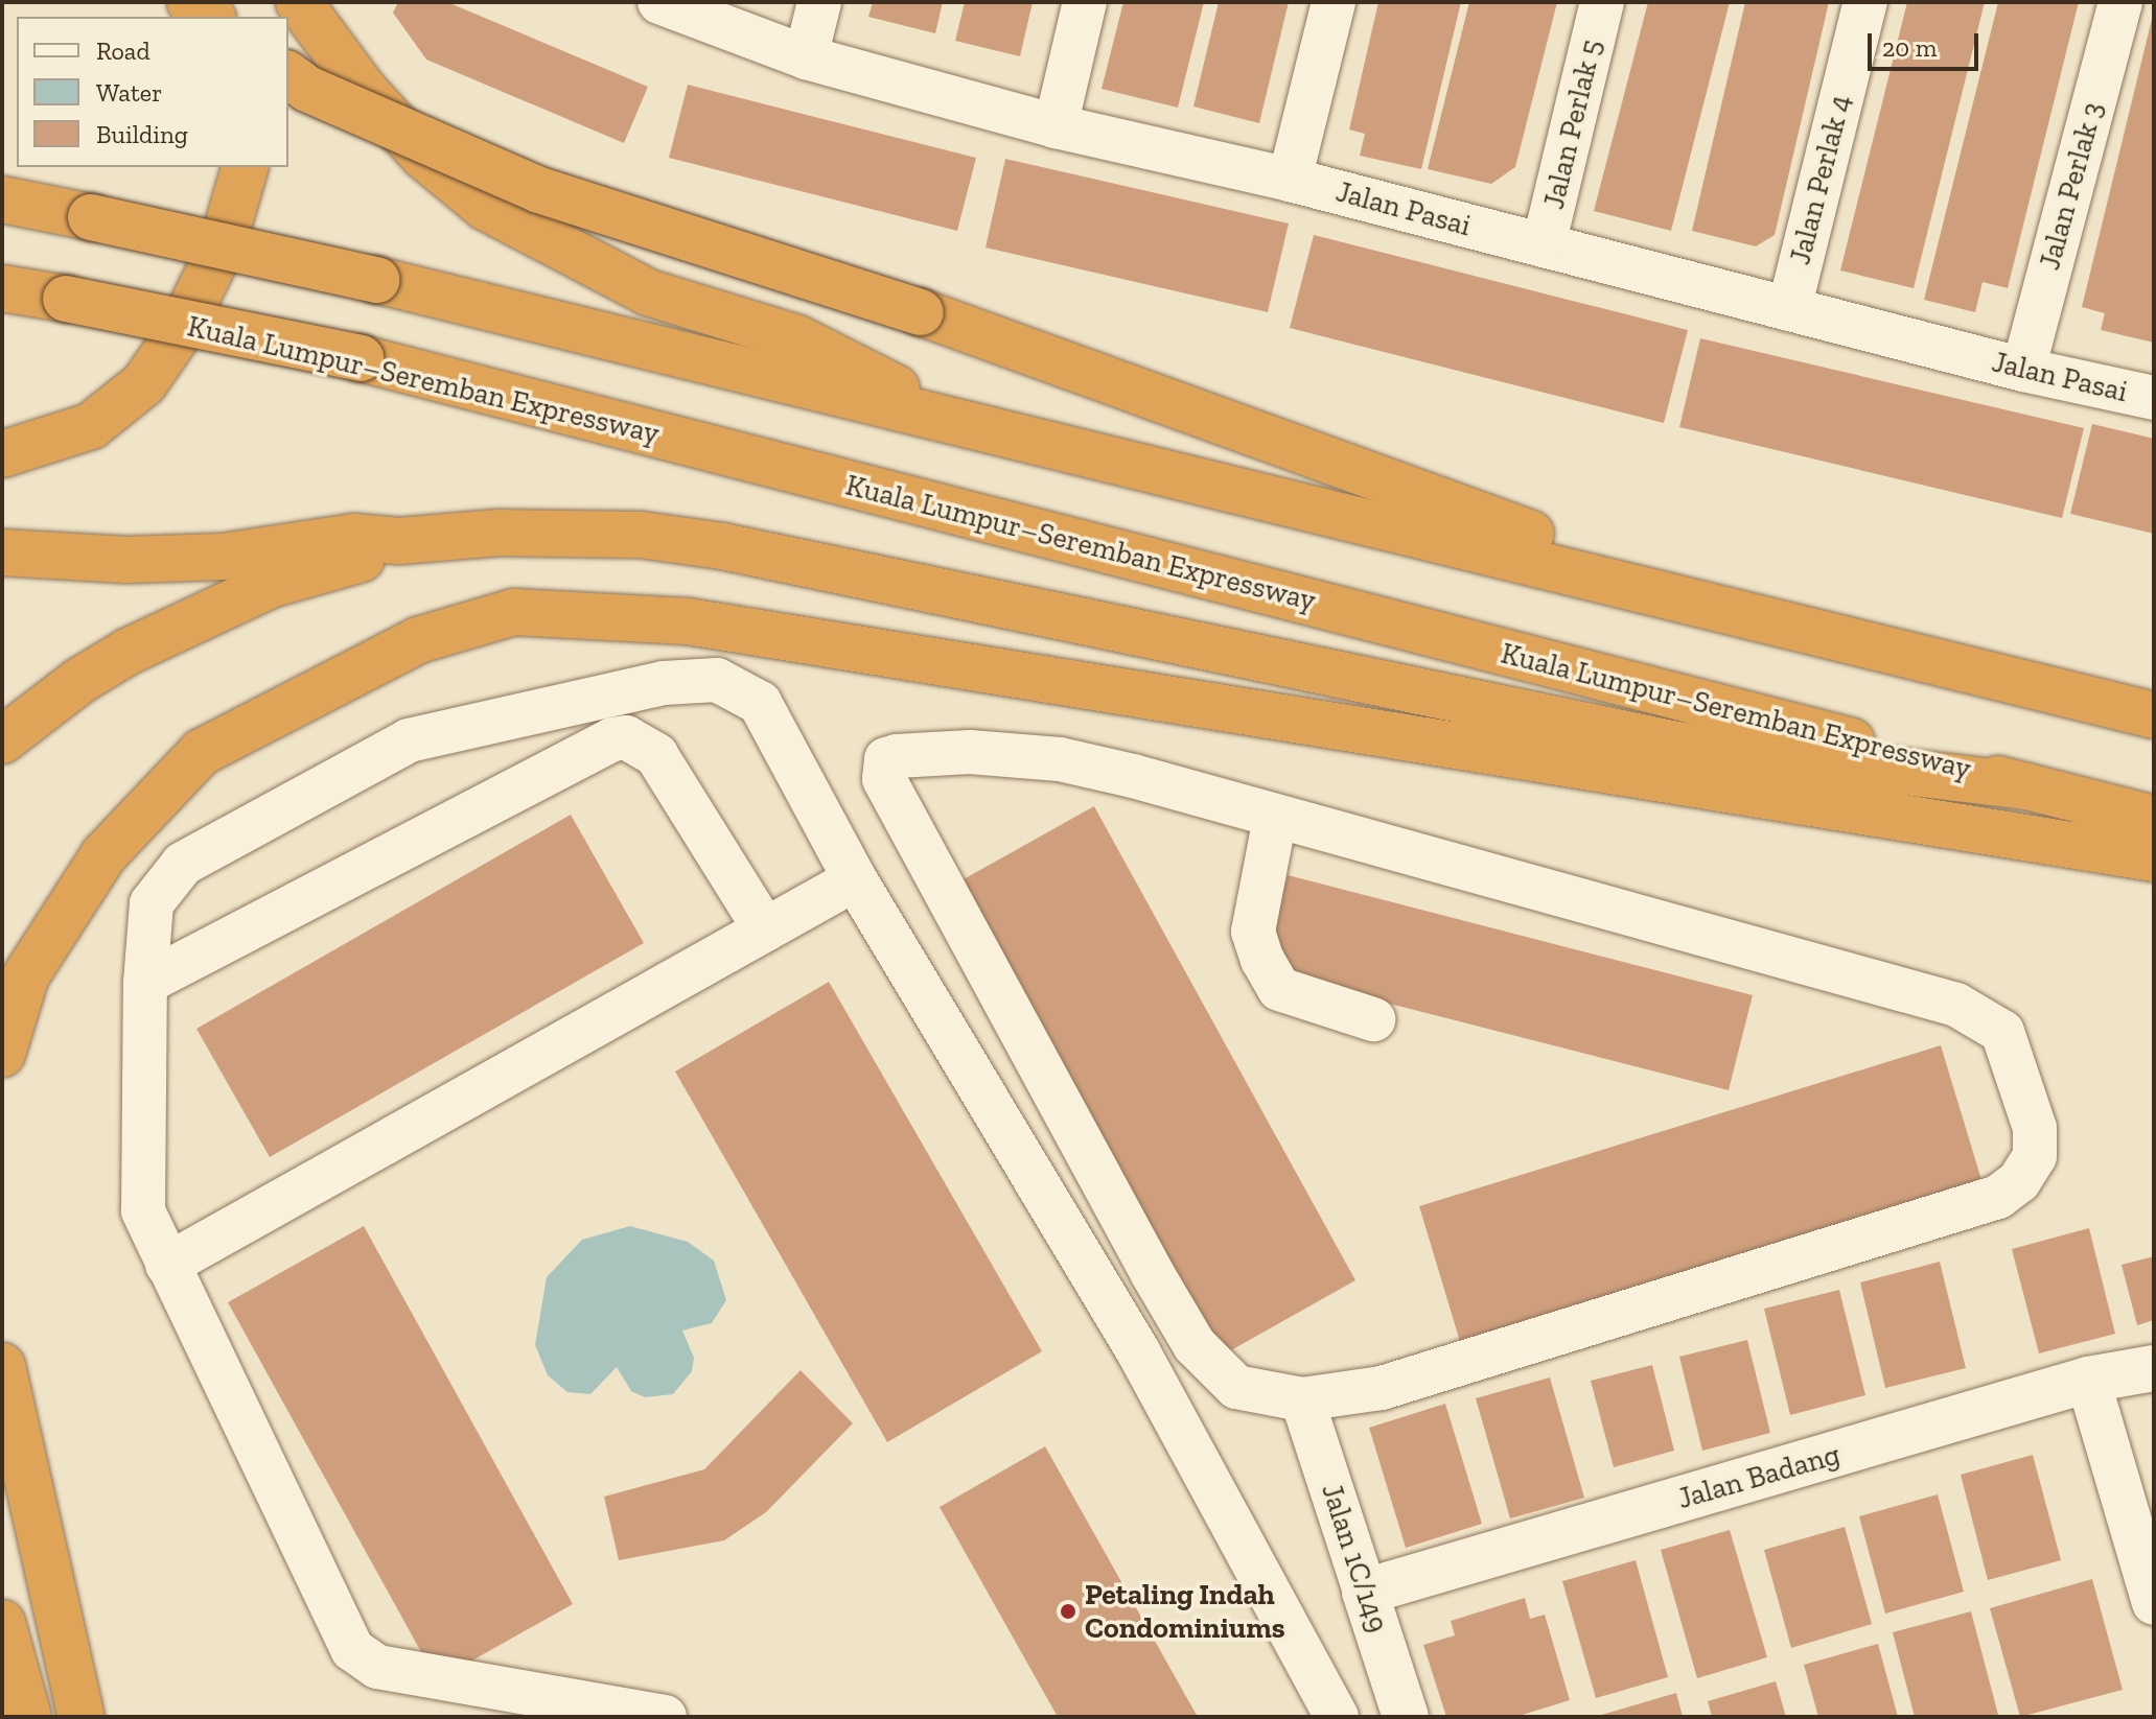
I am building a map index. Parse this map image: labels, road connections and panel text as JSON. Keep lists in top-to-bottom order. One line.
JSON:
{"streets":{"highway":["Kuala Lumpur–Seremban Expressway"],"street":["Jalan Perlak 5","Jalan Perlak 4","Jalan Perlak 3","Jalan Pasai","Jalan Badang","Jalan 1C/149"]},"crossings":[["Jalan Perlak 5","Jalan Pasai"],["Jalan Perlak 4","Jalan Pasai"],["Jalan Perlak 3","Jalan Pasai"],["Jalan Badang","Jalan 1C/149"]],"places":["Petaling Indah Condominiums"],"legend":["Road","Water","Building"],"scale_bar":"20 m"}
